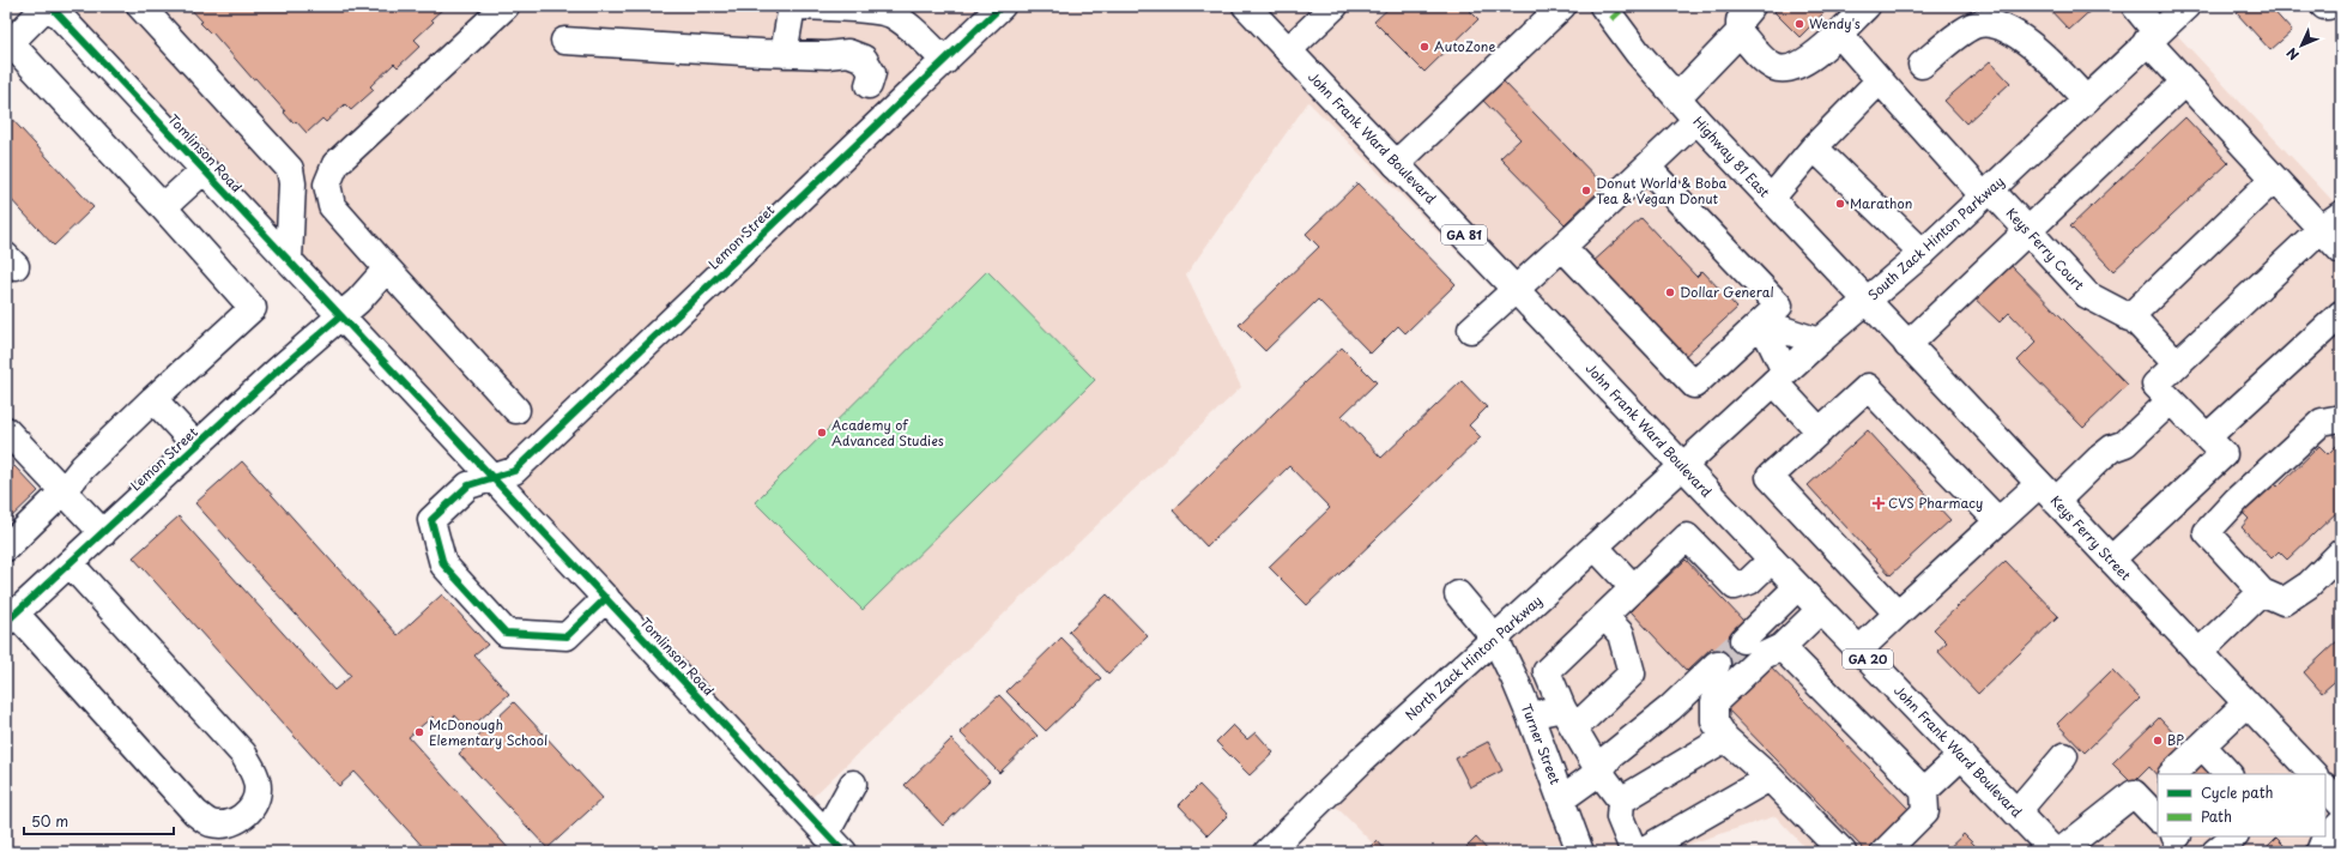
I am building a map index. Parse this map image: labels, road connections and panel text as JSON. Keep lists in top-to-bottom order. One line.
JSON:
{"streets":{"main road":["John Frank Ward Boulevard","Tomlinson Road","Highway 81 East","GA 81","Lemon Street","South Zack Hinton Parkway","Keys Ferry Court","Keys Ferry Street","North Zack Hinton Parkway","GA 20","Turner Street"]},"crossings":[["John Frank Ward Boulevard","South Zack Hinton Parkway"],["John Frank Ward Boulevard","North Zack Hinton Parkway"],["Tomlinson Road","Lemon Street"],["Highway 81 East","South Zack Hinton Parkway"],["Highway 81 East","Keys Ferry Street"],["South Zack Hinton Parkway","Keys Ferry Court"],["South Zack Hinton Parkway","Keys Ferry Street"],["South Zack Hinton Parkway","North Zack Hinton Parkway"],["North Zack Hinton Parkway","Turner Street"]],"places":{"other":["Wendy's","AutoZone","Donut World & Boba Tea & Vegan Donut","Marathon","Dollar General","Academy of Advanced Studies","McDonough Elementary School","BP"],"health":["CVS Pharmacy"]},"legend":["Cycle path","Path"],"scale_bar":"50 m","north":"bottom left"}
